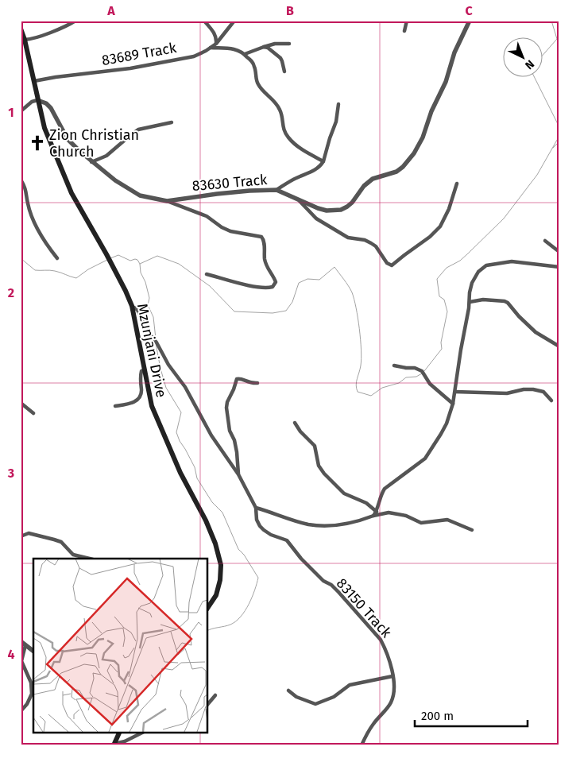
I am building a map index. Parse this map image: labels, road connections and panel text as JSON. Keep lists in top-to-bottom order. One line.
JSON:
{"streets":{"main road":["Mzunjani Drive"],"street":["83689 Track","83630 Track","83150 Track"]},"crossings":[["83689 Track","Mzunjani Drive"],["83630 Track","Mzunjani Drive"],["Mzunjani Drive","83150 Track"]],"places":{"church":["Zion Christian Church"]},"scale_bar":"200 m","north":"bottom right","grid":{"columns":["A","B","C"],"rows":["1","2","3","4"]}}
